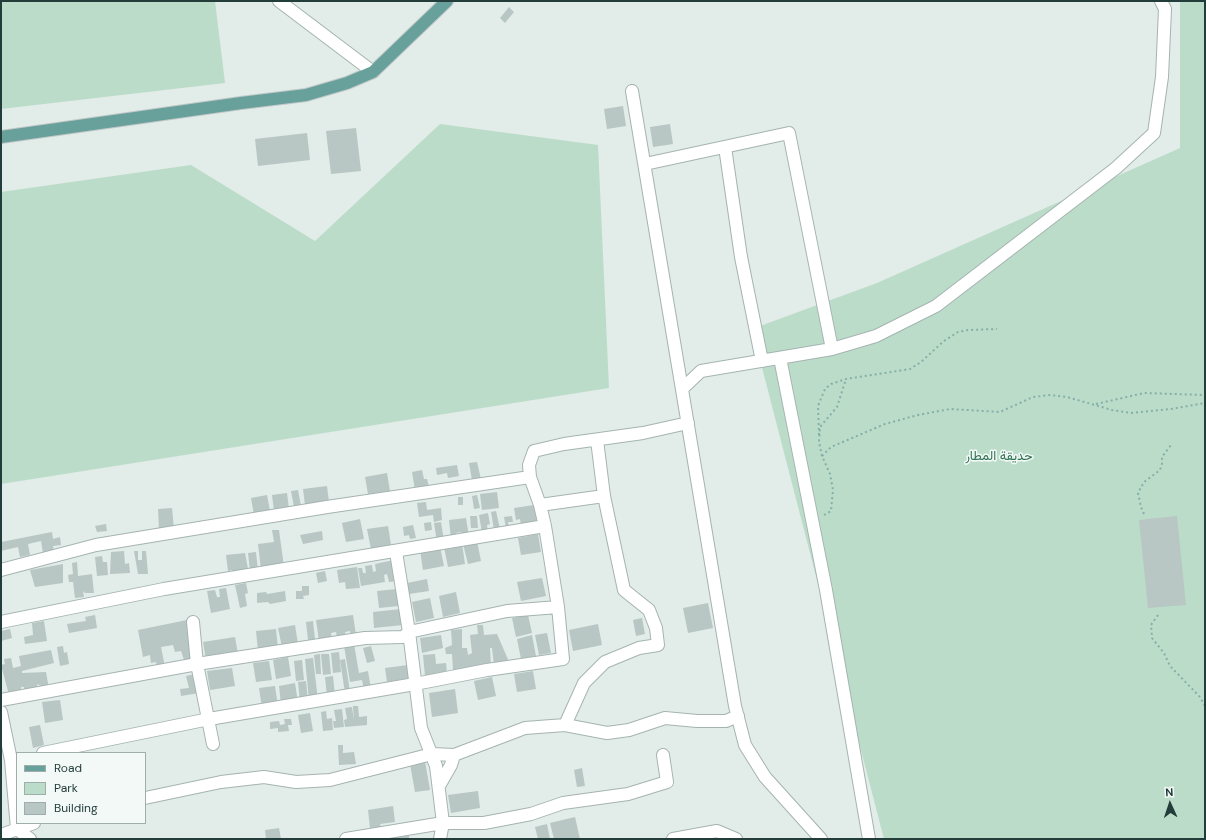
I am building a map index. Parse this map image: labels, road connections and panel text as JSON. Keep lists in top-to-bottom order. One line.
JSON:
{"parks":["حديقة المطار"],"legend":["Road","Park","Building"],"north":"top"}
